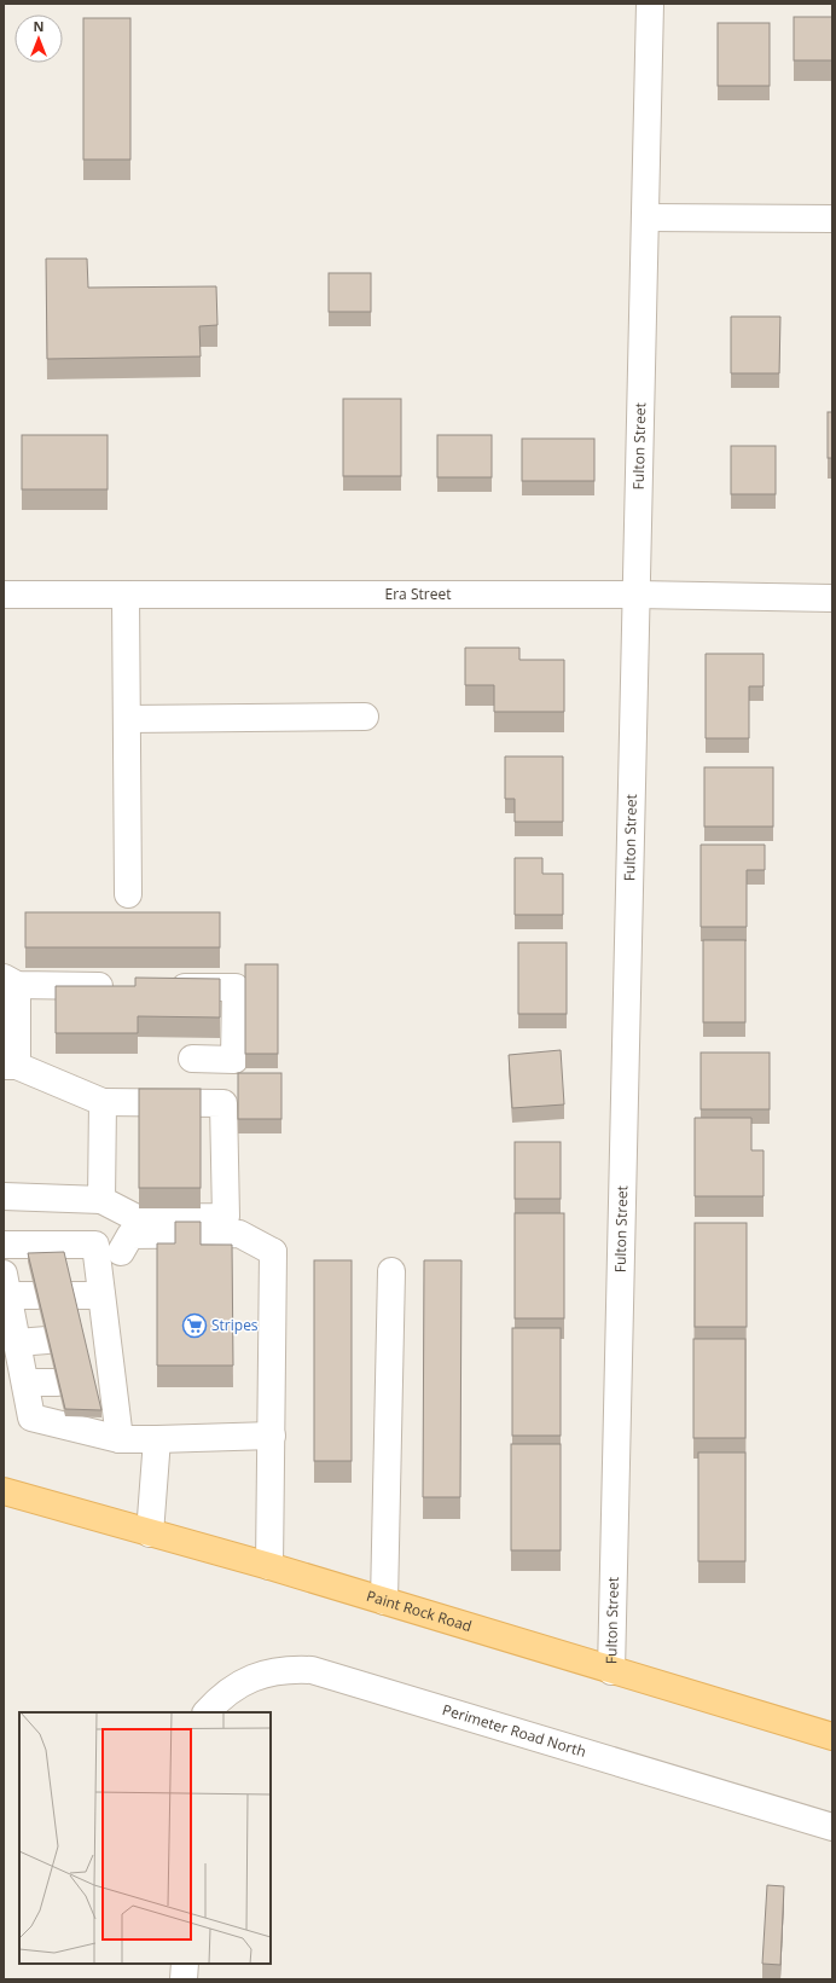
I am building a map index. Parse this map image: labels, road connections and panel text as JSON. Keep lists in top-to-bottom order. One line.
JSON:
{"streets":{"main road":["Paint Rock Road"],"street":["Fulton Street","Era Street","Perimeter Road North"]},"crossings":[["Fulton Street","Era Street"],["Fulton Street","Paint Rock Road"]],"places":{"supermarket":["Stripes"]},"north":"top"}
